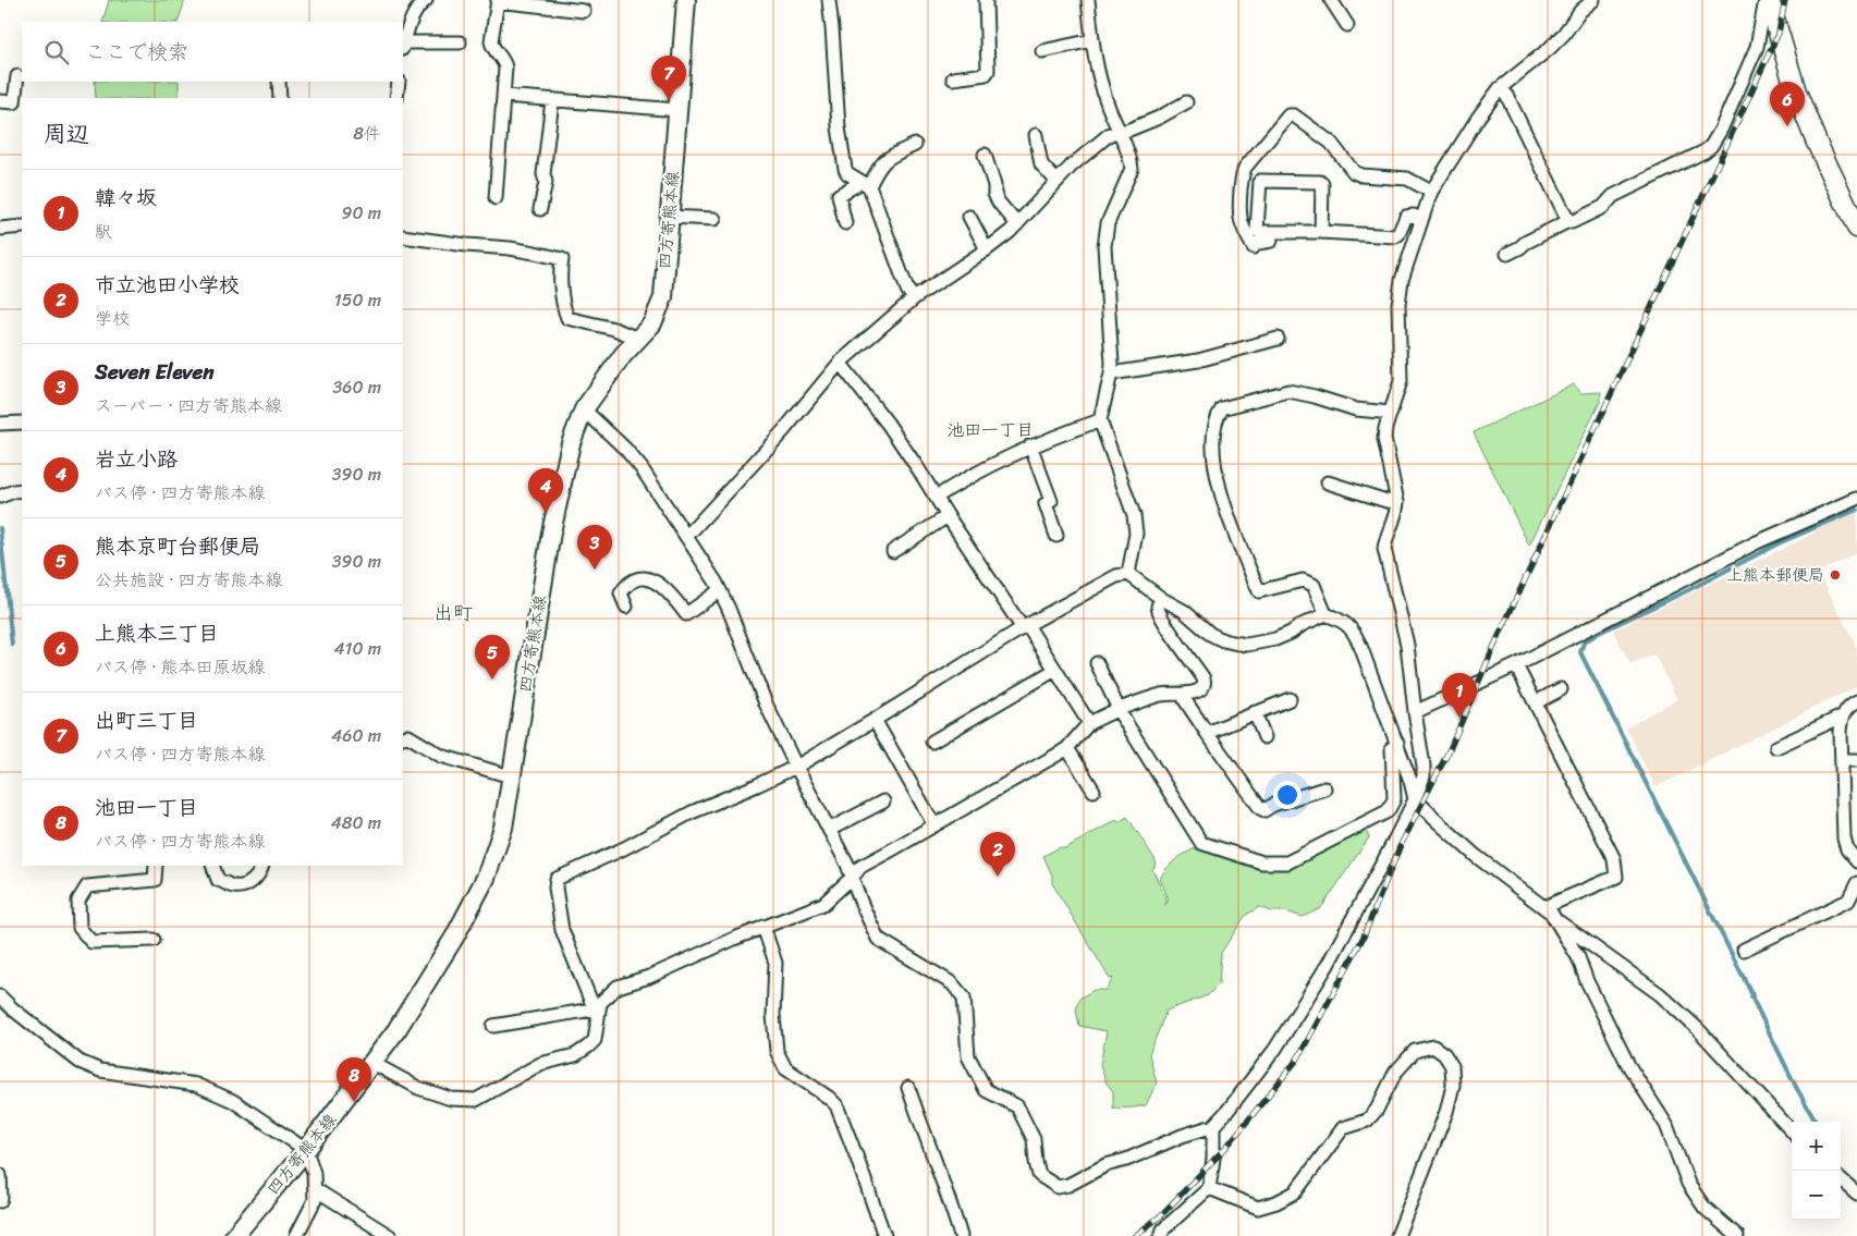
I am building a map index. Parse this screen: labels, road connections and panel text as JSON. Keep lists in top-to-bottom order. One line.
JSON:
{"streets":{"main road":["四方寄熊本線"]},"districts":["池田一丁目","出町"],"places":["上熊本郵便局"],"page":{"search":"ここで検索","pins":["7","6","4","3","5","1","2","8"],"heading":["周辺","8件"],"list":[{"mark":"1","name":"韓々坂","note":"駅","value":"90 m"},{"mark":"2","name":"市立池田小学校","note":"学校","value":"150 m"},{"mark":"3","name":"Seven Eleven","note":"スーパー · 四方寄熊本線","value":"360 m"},{"mark":"4","name":"岩立小路","note":"バス停 · 四方寄熊本線","value":"390 m"},{"mark":"5","name":"熊本京町台郵便局","note":"公共施設 · 四方寄熊本線","value":"390 m"},{"mark":"6","name":"上熊本三丁目","note":"バス停 · 熊本田原坂線","value":"410 m"},{"mark":"7","name":"出町三丁目","note":"バス停 · 四方寄熊本線","value":"460 m"},{"mark":"8","name":"池田一丁目","note":"バス停 · 四方寄熊本線","value":"480 m"}],"map_buttons":["+","−"]}}
